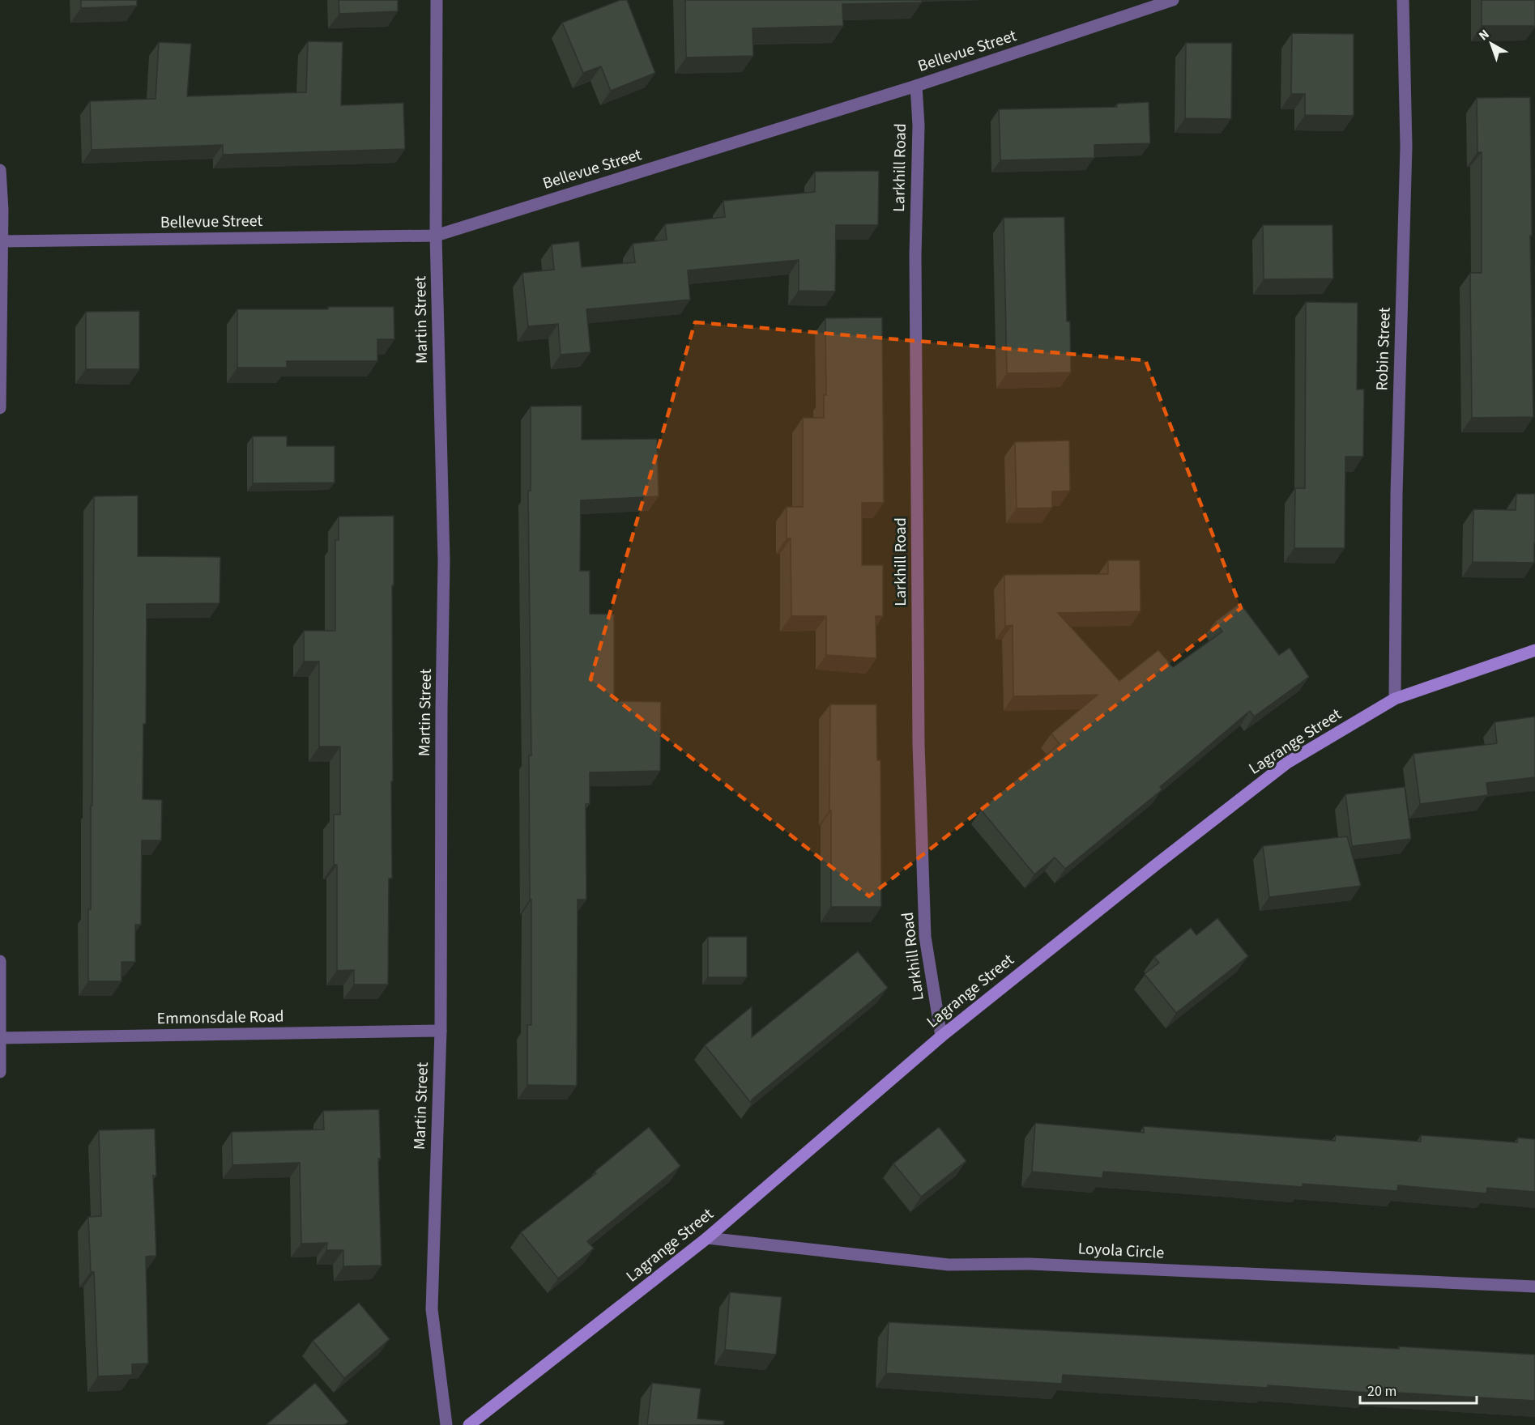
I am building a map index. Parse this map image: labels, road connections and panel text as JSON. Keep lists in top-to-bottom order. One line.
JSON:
{"streets":{"main road":["Lagrange Street"],"street":["Bellevue Street","Larkhill Road","Martin Street","Robin Street","Emmonsdale Road","Loyola Circle"]},"crossings":[["Bellevue Street","Larkhill Road"],["Bellevue Street","Martin Street"],["Larkhill Road","Lagrange Street"],["Martin Street","Emmonsdale Road"],["Robin Street","Lagrange Street"],["Lagrange Street","Loyola Circle"]],"scale_bar":"20 m","north":"top left"}
